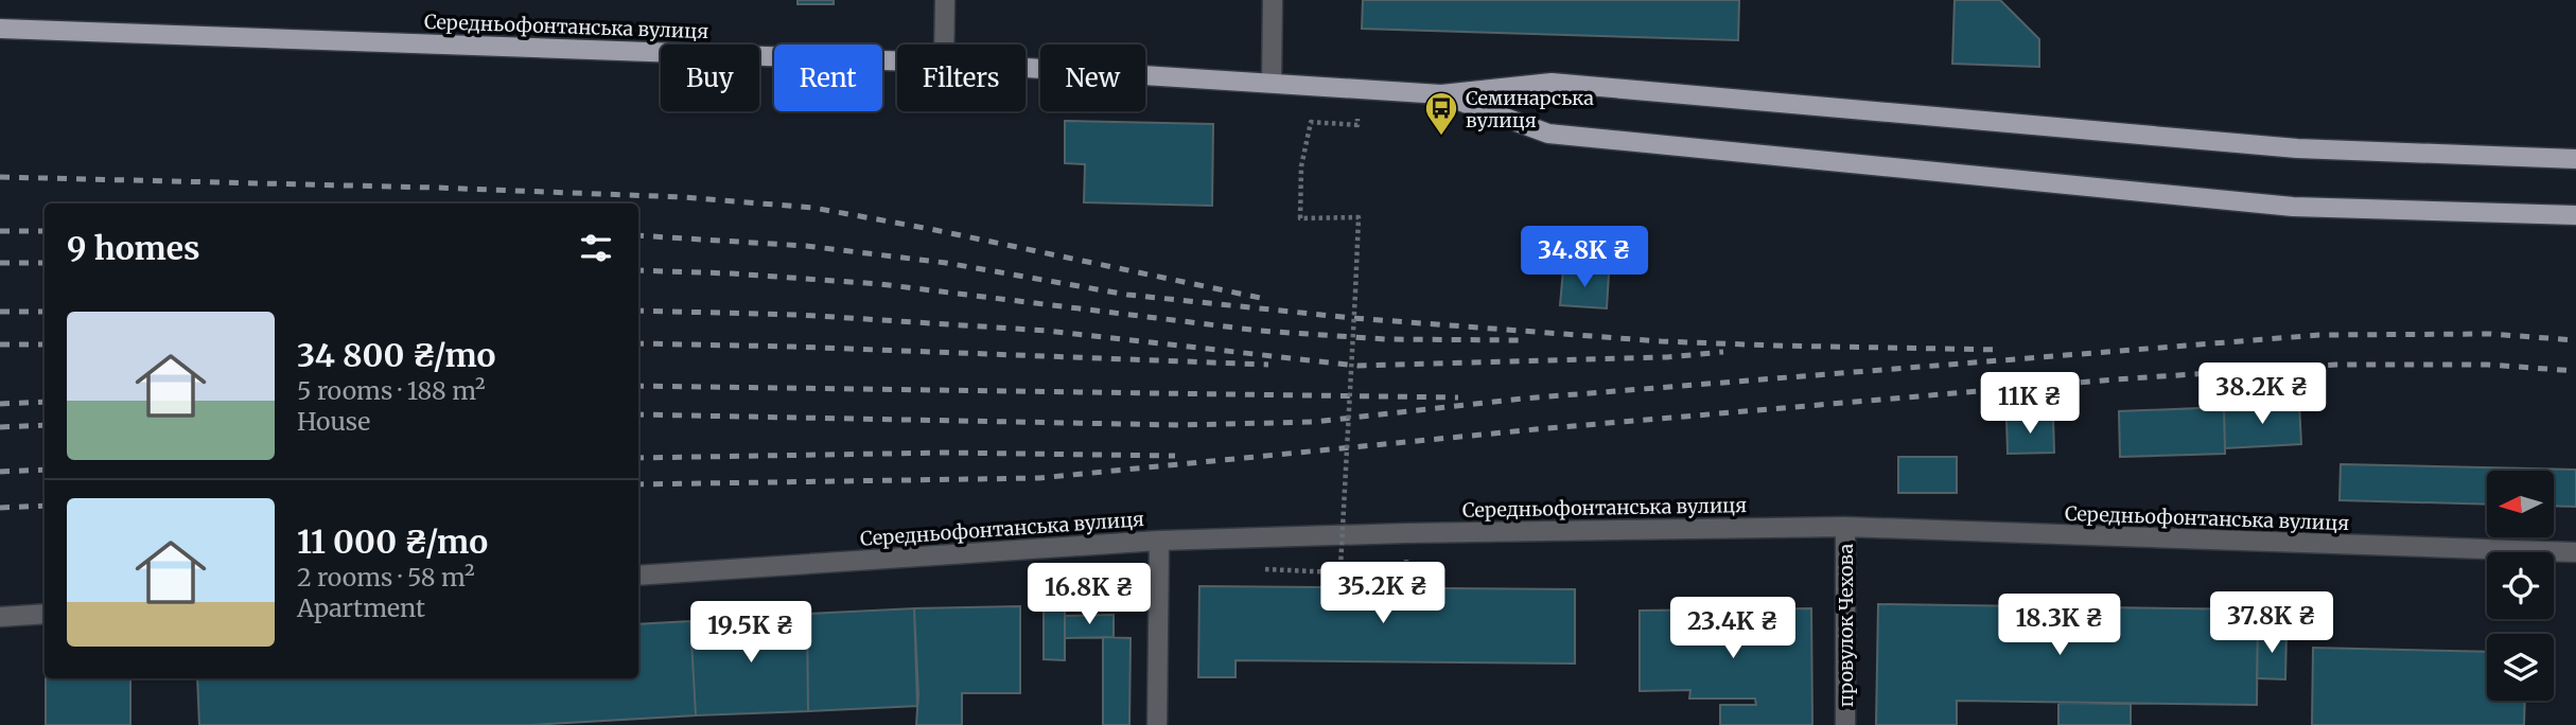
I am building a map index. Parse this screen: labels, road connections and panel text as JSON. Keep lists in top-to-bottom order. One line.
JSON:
{"streets":{"main road":["Середньофонтанська вулиця"],"street":["провулок Чехова"]},"crossings":[["Середньофонтанська вулиця","провулок Чехова"]],"places":{"bus stop":["Семинарська вулиця"]},"north":"left","page":{"chip":["Buy","Rent","Filters","New"],"heading":"9 homes","price":["34.8K ₴","38.2K ₴","11K ₴","35.2K ₴","16.8K ₴","37.8K ₴","18.3K ₴","23.4K ₴","19.5K ₴"],"list":[{"name":"34 800 ₴/mo","note":"5 rooms · 188 m² · House"},{"name":"11 000 ₴/mo","note":"2 rooms · 58 m² · Apartment"}]}}
